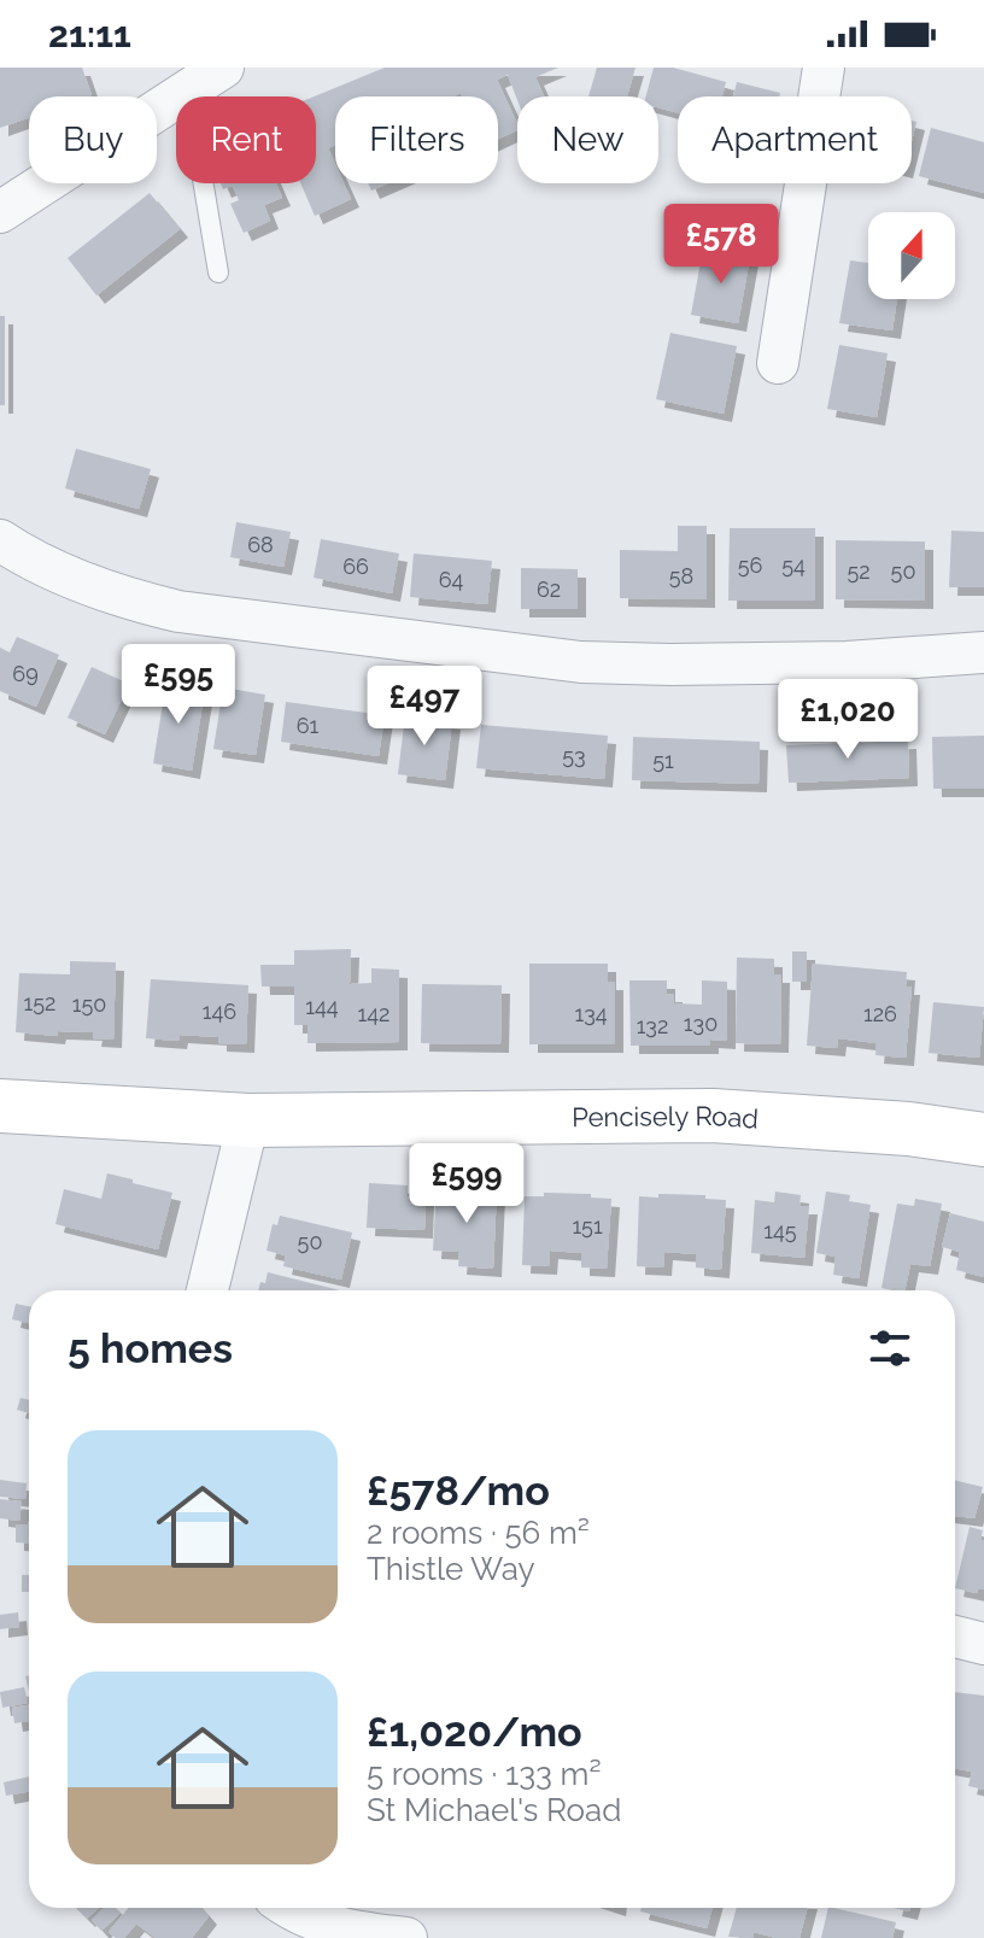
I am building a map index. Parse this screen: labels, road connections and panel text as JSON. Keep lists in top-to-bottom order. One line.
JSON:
{"streets":{"main road":["Pencisely Road"]},"house_numbers":["68","56","54","66","52","50","58","64","62","69","61","53","51","152","150","144","146","142","134","126","130","132","151","145","50"],"north":"top","page":{"status":"21:11","chip":["Buy","Rent","Filters","New","Apartment"],"price":["£578","£595","£497","£1,020","£599"],"heading":"5 homes","list":[{"name":"£578/mo","note":"2 rooms · 56 m² · Thistle Way"},{"name":"£1,020/mo","note":"5 rooms · 133 m² · St Michael's Road"}]}}
